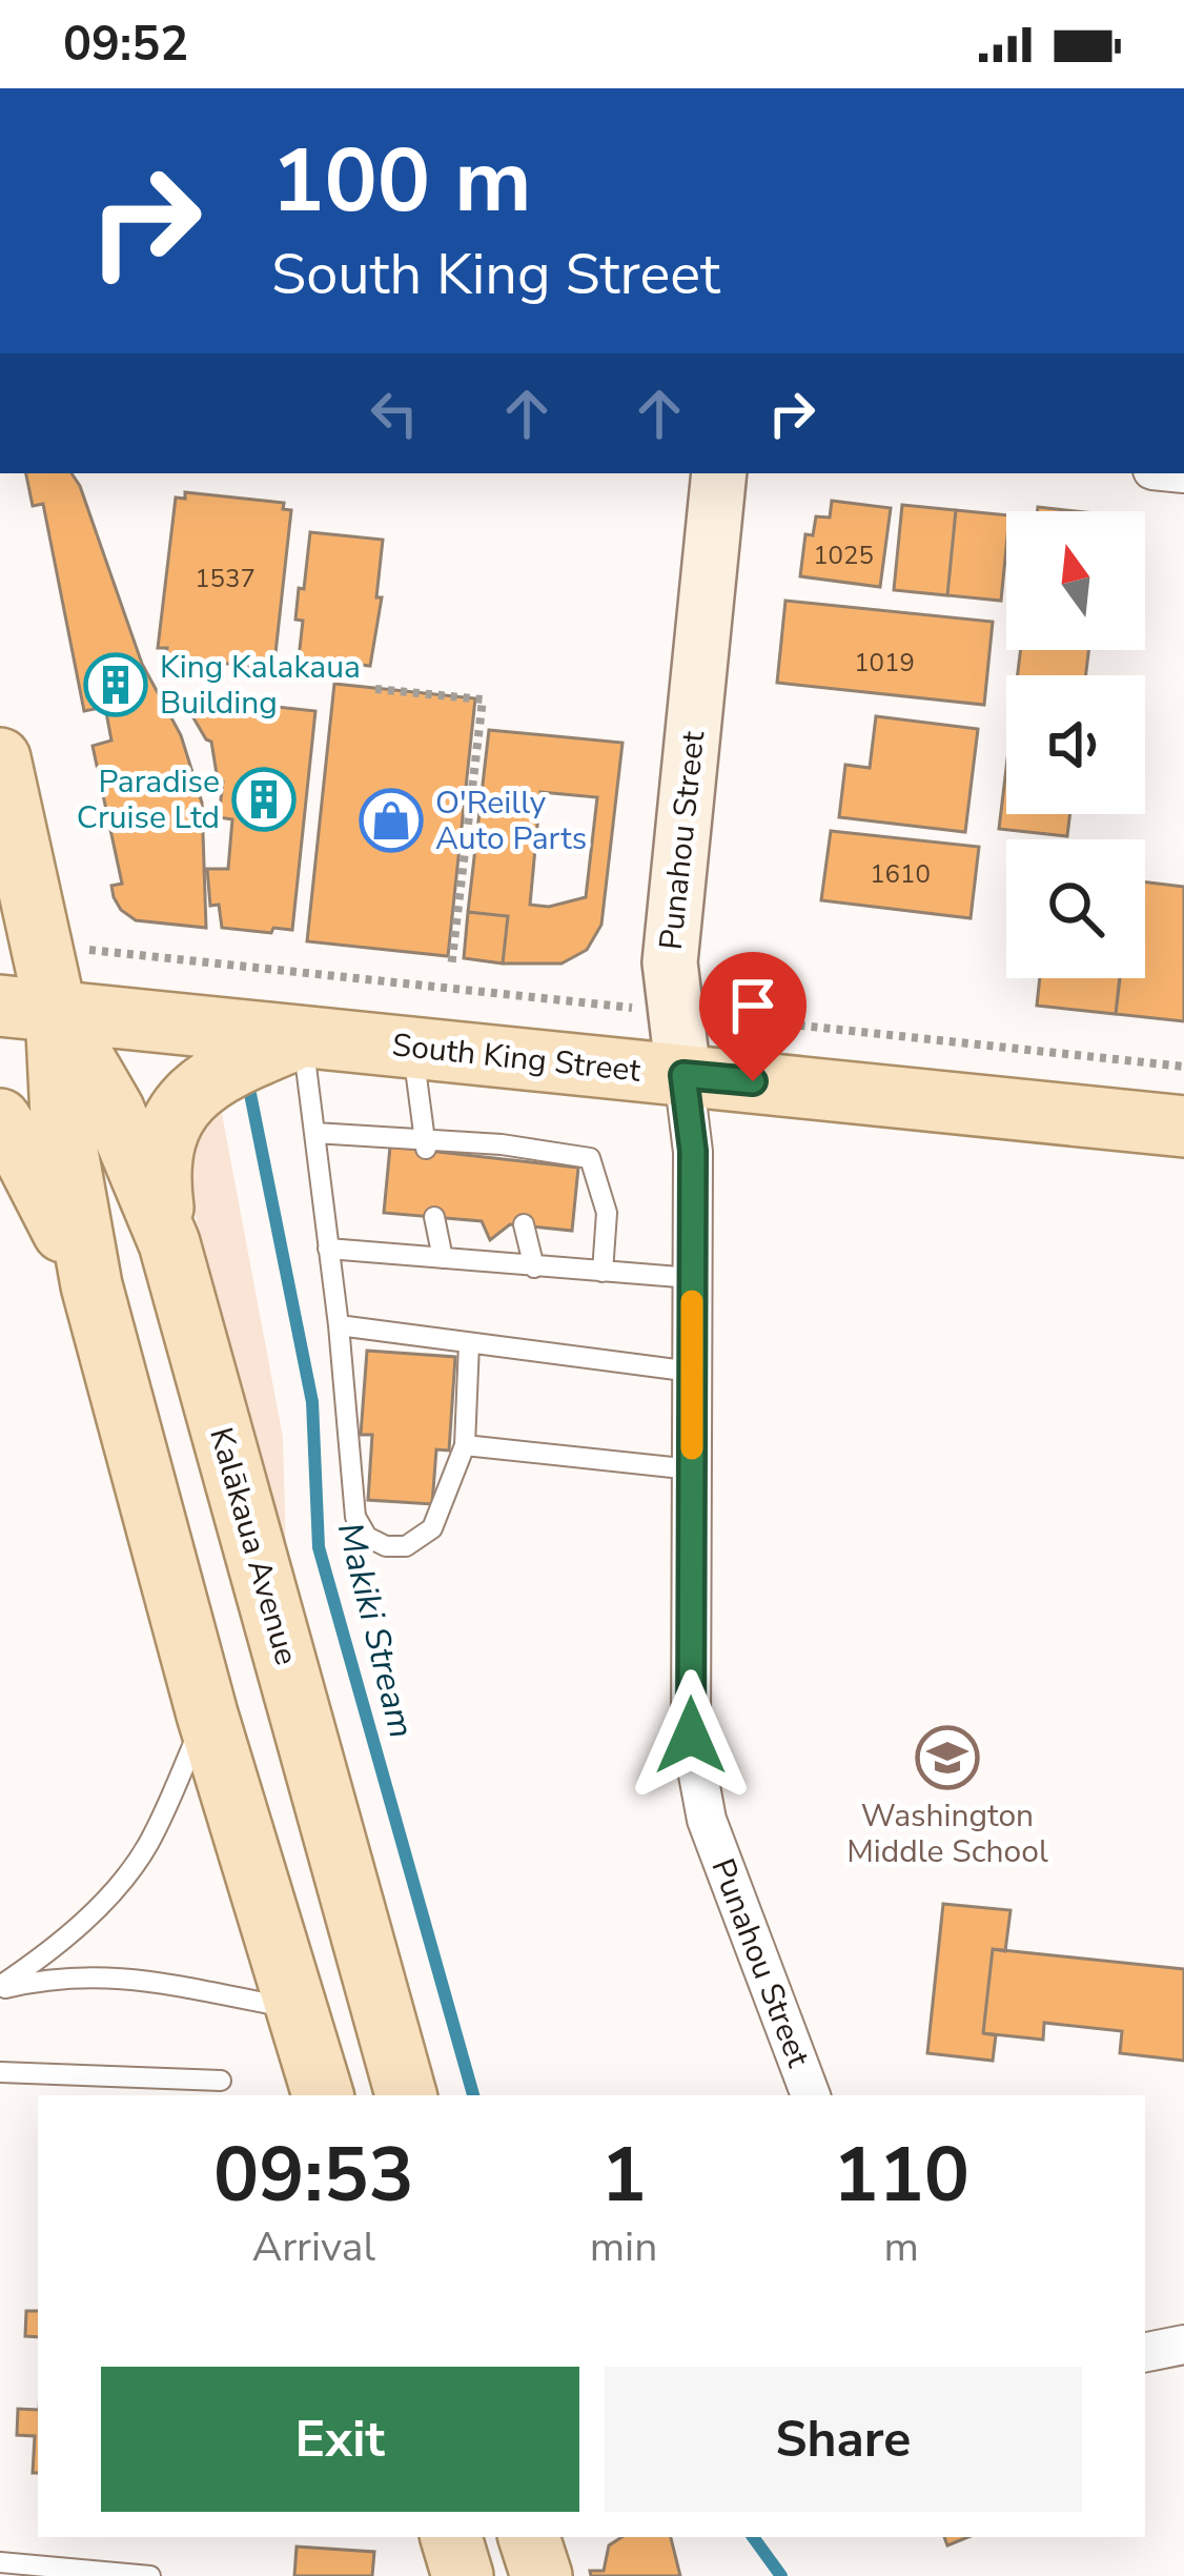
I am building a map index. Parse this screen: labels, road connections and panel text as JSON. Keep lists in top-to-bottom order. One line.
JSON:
{"streets":{"main road":["Punahou Street","South King Street","Kalākaua Avenue"]},"crossings":[["Punahou Street","South King Street"],["South King Street","Kalākaua Avenue"]],"water":["Makiki Stream"],"places":{"building":["King Kalakaua Building","Paradise Cruise Ltd"],"shop":["O'Reilly Auto Parts"],"school or university":["Washington Middle School"]},"house_numbers":["1025","1537","1019","1610"],"north":"top","page":{"status":"09:52","turn":["100 m","South King Street"],"eta":["09:53","Arrival","1","min","110","m"],"buttons":["Exit","Share"]}}
